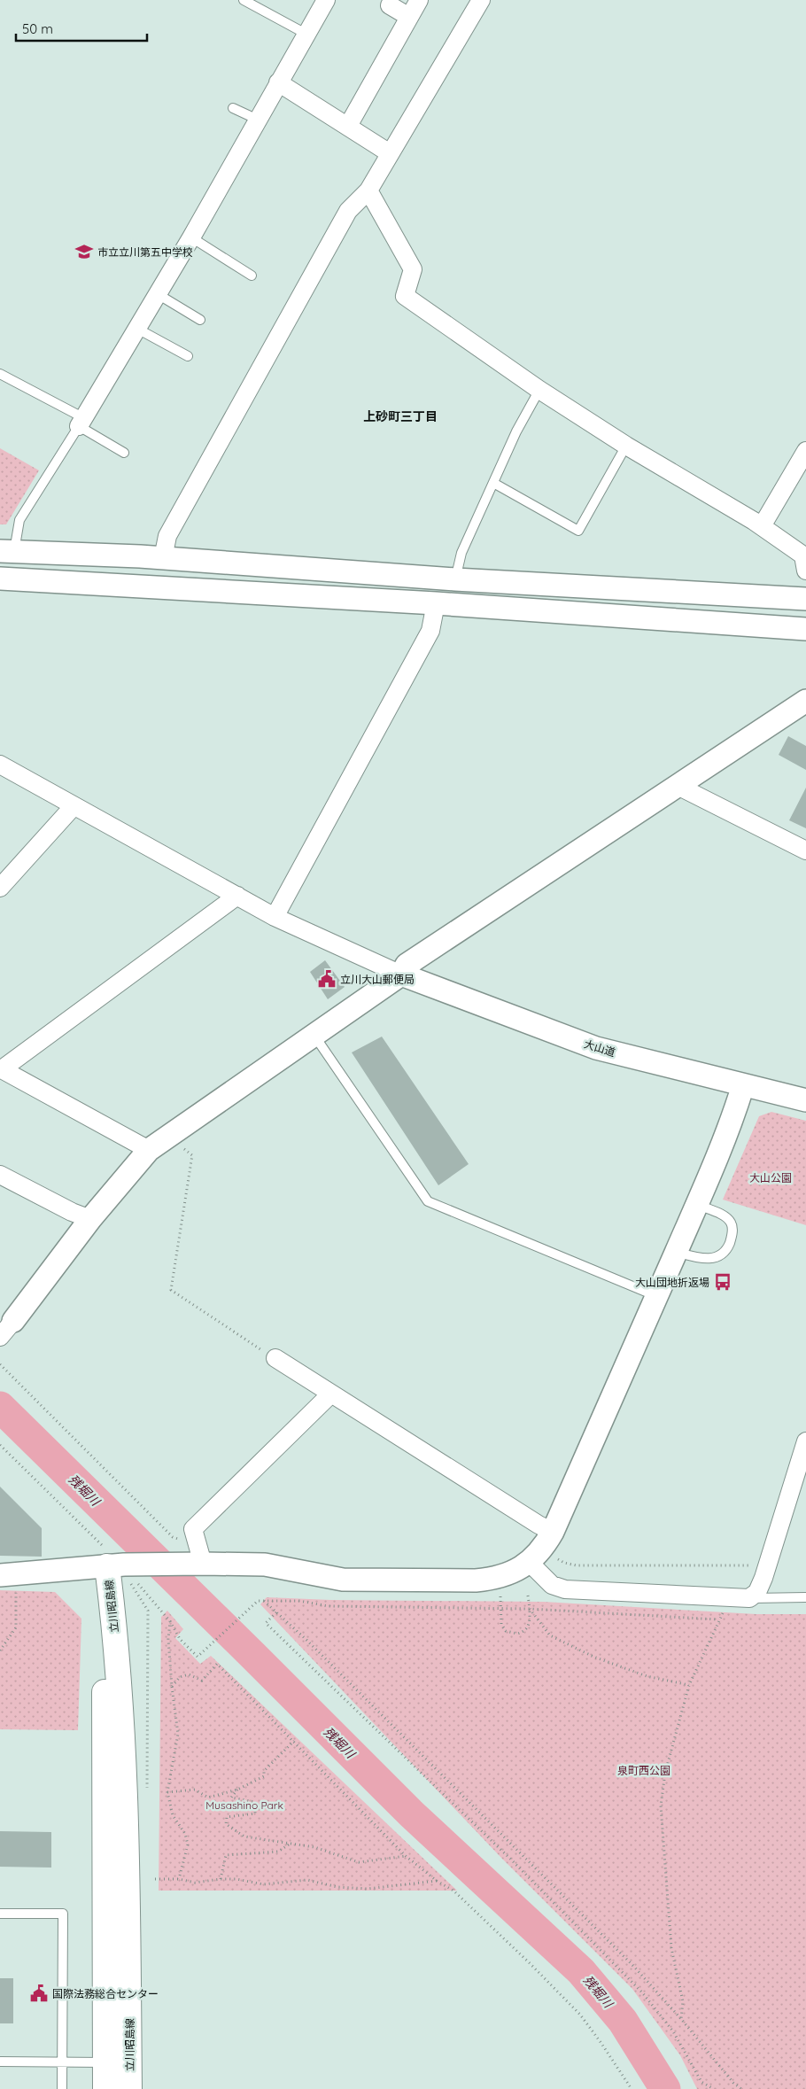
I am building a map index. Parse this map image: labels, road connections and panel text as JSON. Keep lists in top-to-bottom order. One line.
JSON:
{"streets":{"main road":["立川昭島線"],"street":["大山道"]},"districts":["上砂町三丁目"],"water":["残堀川"],"parks":["大山公園","泉町西公園","Musashino Park"],"places":{"school or university":["市立立川第五中学校"],"public building":["立川大山郵便局","国際法務総合センター"],"bus stop":["大山団地折返場"]},"scale_bar":"50 m"}
